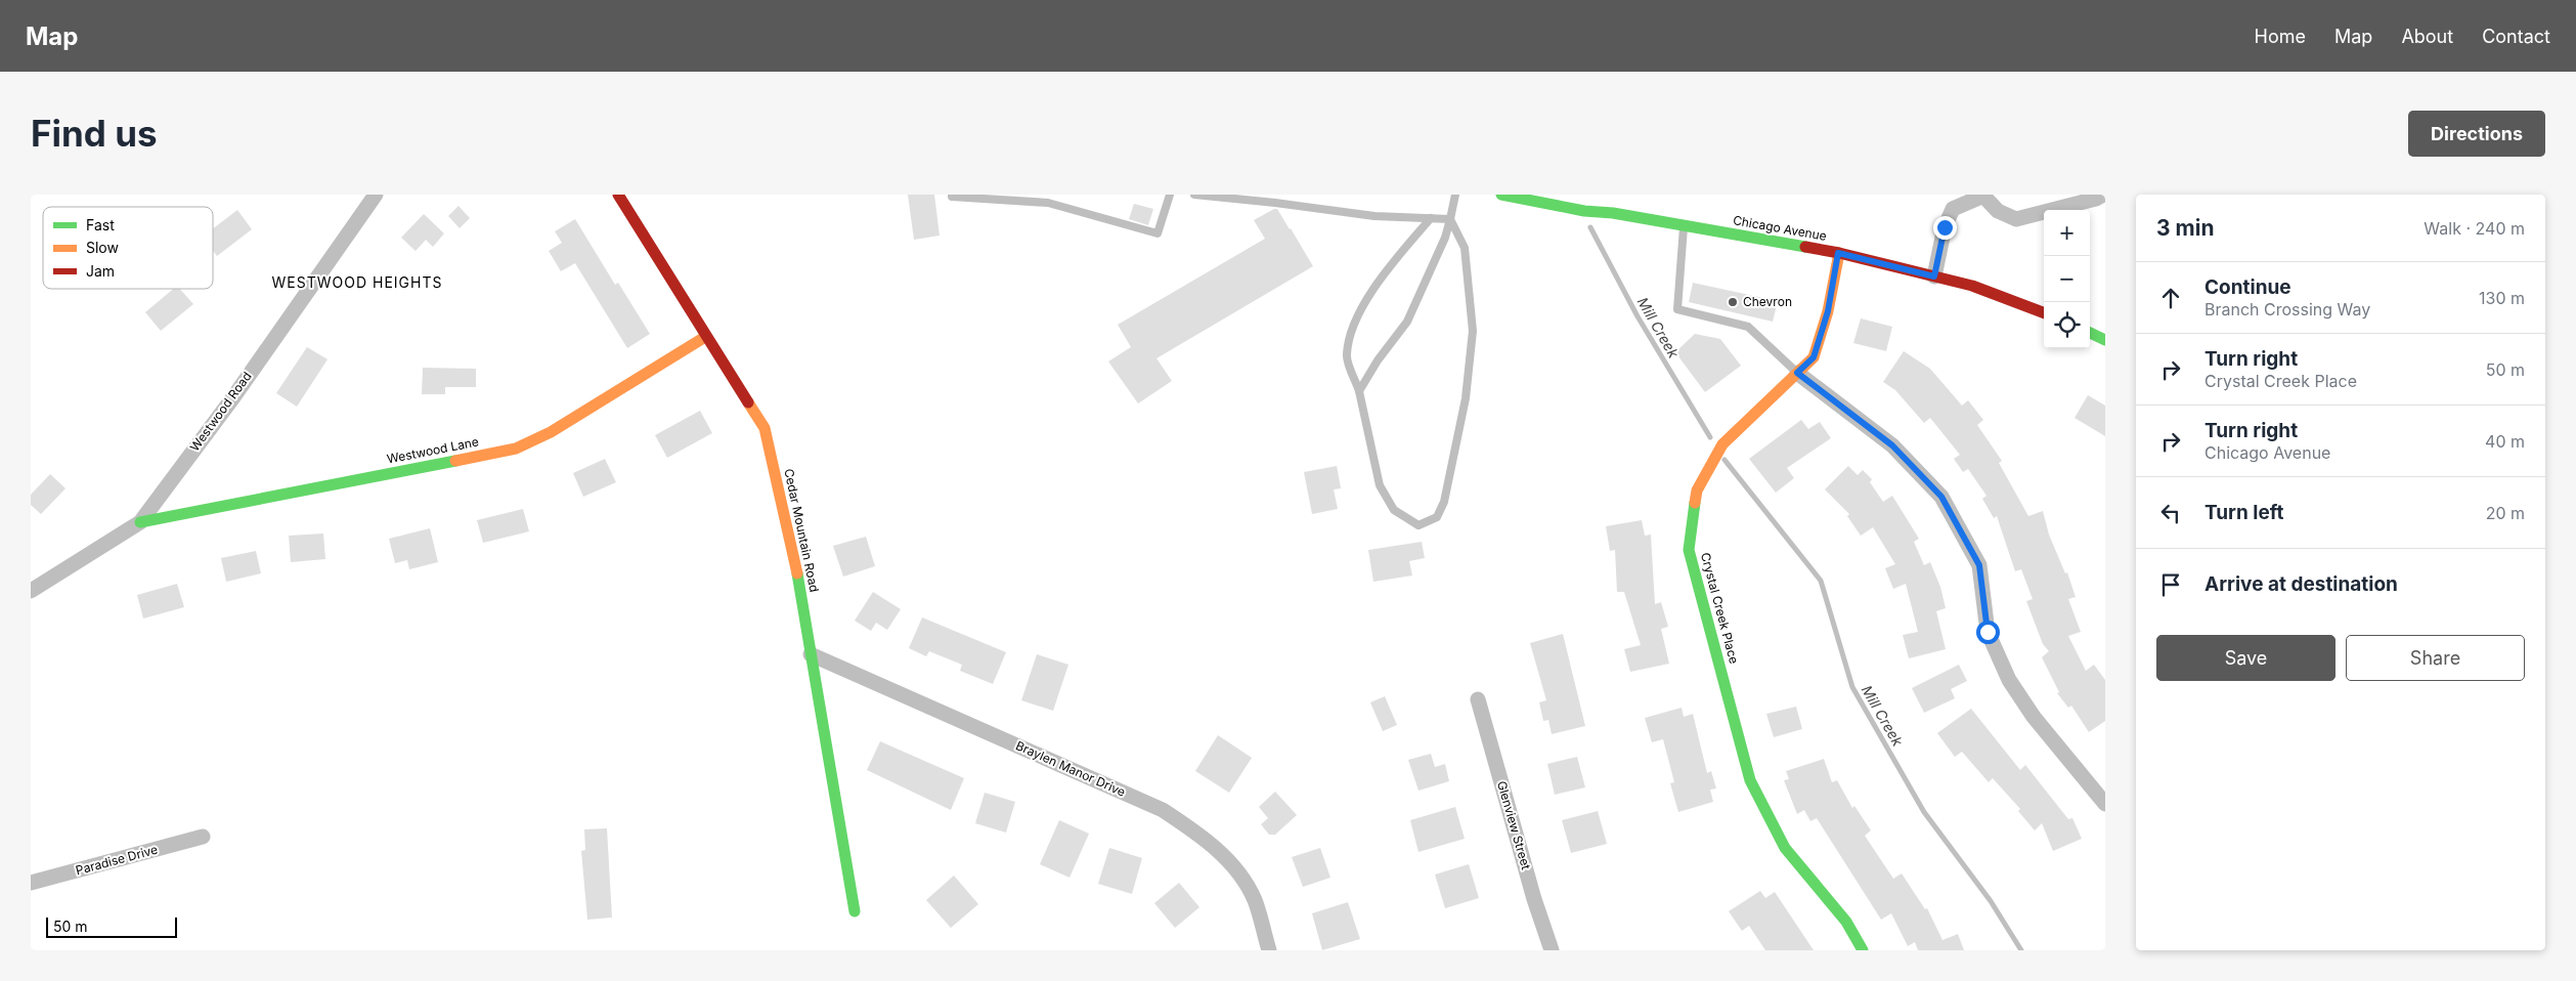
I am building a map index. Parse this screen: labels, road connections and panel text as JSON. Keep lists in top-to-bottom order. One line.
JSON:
{"streets":{"street":["Chicago Avenue","Westwood Road","Westwood Lane","Cedar Mountain Road","Crystal Creek Place","Braylen Manor Drive","Glenview Street","Paradise Drive"]},"crossings":[["Chicago Avenue","Crystal Creek Place"],["Westwood Road","Westwood Lane"],["Westwood Lane","Cedar Mountain Road"],["Cedar Mountain Road","Braylen Manor Drive"]],"districts":["WESTWOOD HEIGHTS"],"water":["Mill Creek"],"places":["Chevron"],"legend":["Fast","Slow","Jam"],"scale_bar":"50 m","page":{"header":"Map","nav":["Home","Map","About","Contact"],"buttons":["Directions",["Save","Share"]],"title":"Find us","heading":["3 min","Walk · 240 m"],"map_buttons":["+","−"],"list":[["Continue","Branch Crossing Way","130 m"],["Turn right","Crystal Creek Place","50 m"],["Turn right","Chicago Avenue","40 m"],["Turn left","20 m"],"Arrive at destination"],"scale":"50 m"}}
